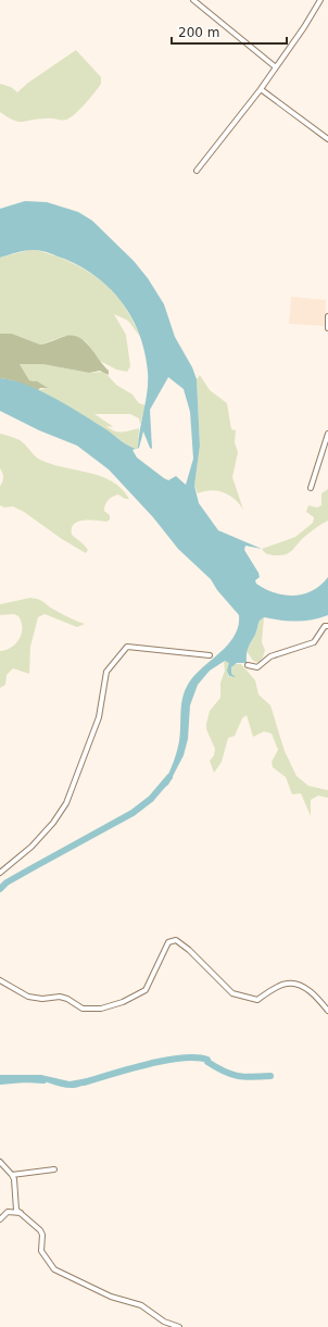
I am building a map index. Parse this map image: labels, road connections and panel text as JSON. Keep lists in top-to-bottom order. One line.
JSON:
{"scale_bar":"200 m"}
